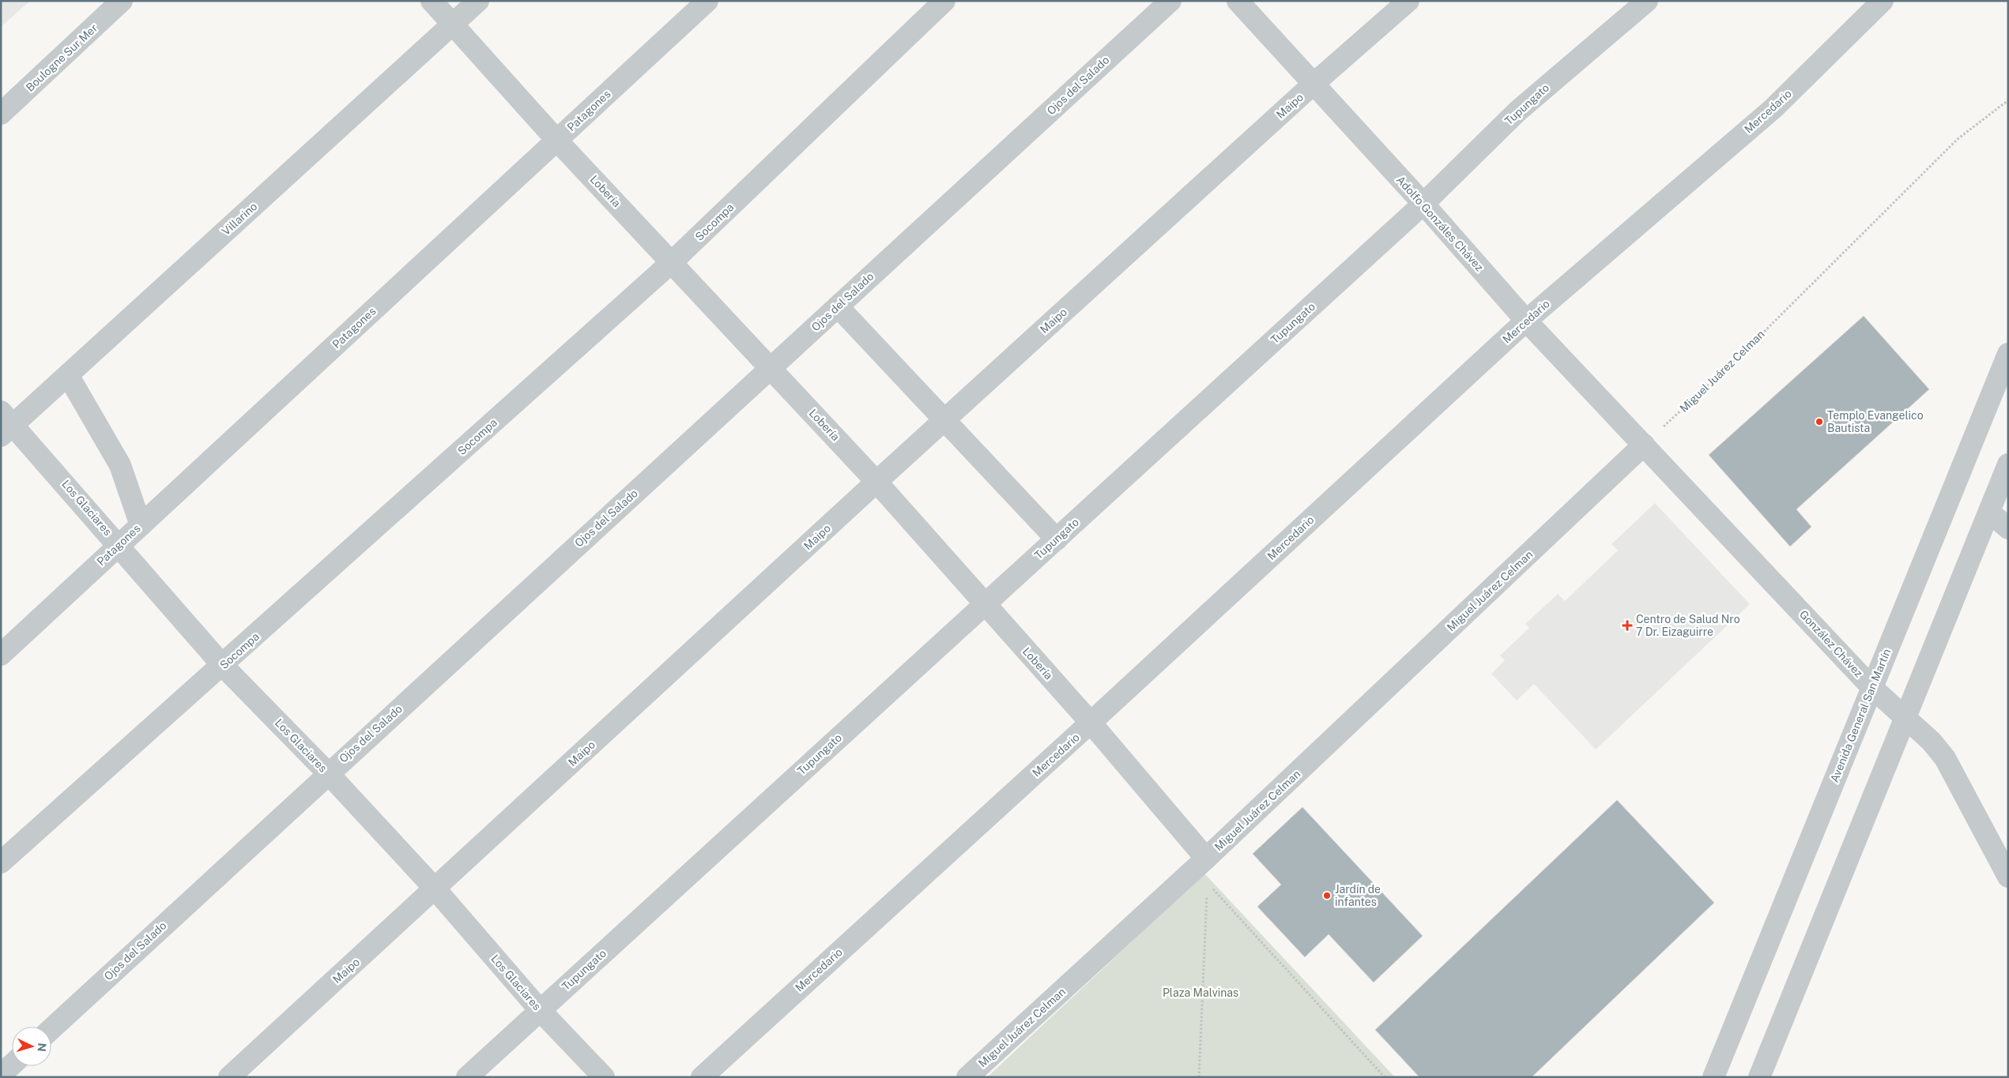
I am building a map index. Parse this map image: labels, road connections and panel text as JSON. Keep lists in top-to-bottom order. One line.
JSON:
{"streets":{"street":["Boulogne Sur Mer","Ojos del Salado","Tupungato","Maipo","Patagones","Mercedario","Lobería","Villarino","Socompa","Adolfo Gonzáles Chávez","Miguel Juárez Celman","Los Glaciares","González Chávez","Avenida General San Martín"]},"crossings":[["Ojos del Salado","Lobería"],["Ojos del Salado","Los Glaciares"],["Tupungato","Lobería"],["Tupungato","Adolfo Gonzáles Chávez"],["Tupungato","Los Glaciares"],["Maipo","Lobería"],["Maipo","Adolfo Gonzáles Chávez"],["Maipo","Los Glaciares"],["Patagones","Lobería"],["Patagones","Los Glaciares"],["Mercedario","Lobería"],["Mercedario","Adolfo Gonzáles Chávez"],["Lobería","Villarino"],["Lobería","Socompa"],["Lobería","Miguel Juárez Celman"],["Villarino","Los Glaciares"],["Socompa","Los Glaciares"],["Adolfo Gonzáles Chávez","Miguel Juárez Celman"],["Adolfo Gonzáles Chávez","González Chávez"],["Miguel Juárez Celman","González Chávez"],["González Chávez","Avenida General San Martín"]],"parks":["Plaza Malvinas"],"places":{"other":["Templo Evangelico Bautista","Jardín de infantes"],"health":["Centro de Salud Nro 7 Dr. Eizaguirre"]},"north":"right"}
